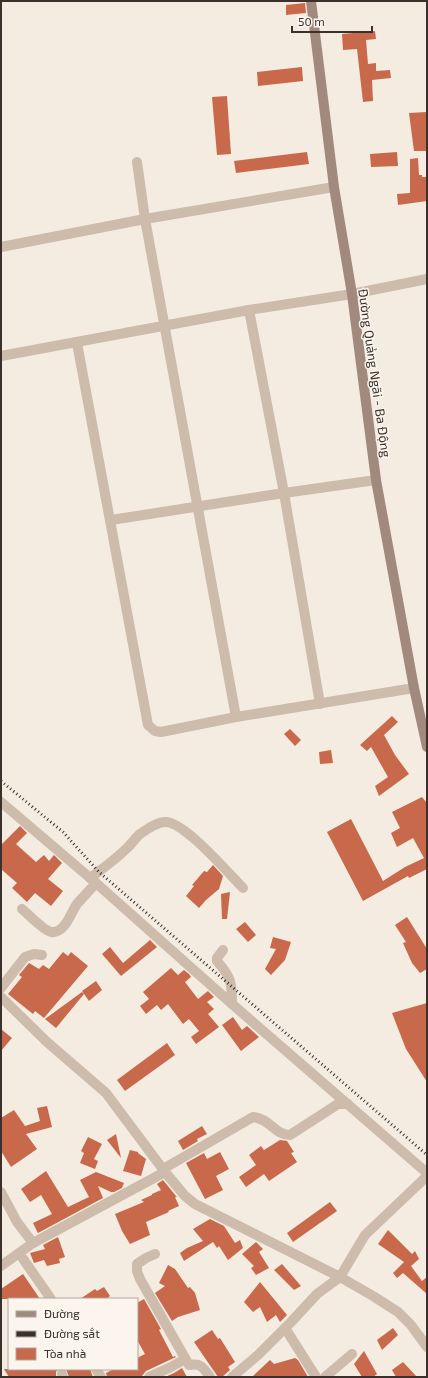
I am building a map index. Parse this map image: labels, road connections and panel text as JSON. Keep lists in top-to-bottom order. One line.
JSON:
{"streets":{"main road":["Đường Quảng Ngãi - Ba Động"]},"legend":["Đường","Đường sắt","Tòa nhà"],"scale_bar":"50 m"}
